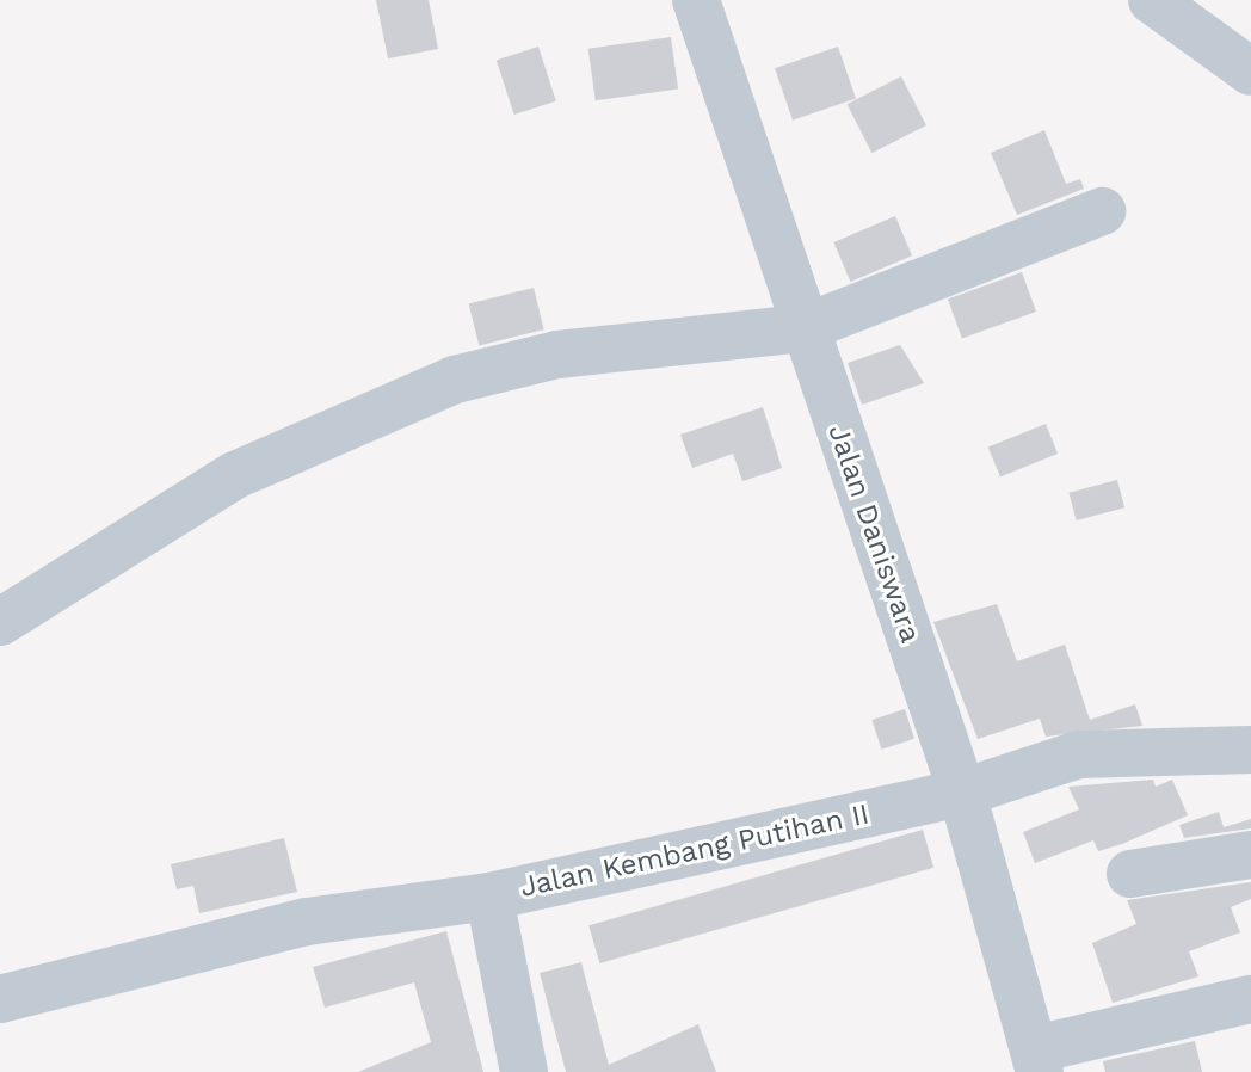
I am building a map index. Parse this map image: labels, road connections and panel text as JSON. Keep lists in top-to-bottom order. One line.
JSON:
{"streets":{"street":["Jalan Daniswara","Jalan Kembang Putihan II"]},"crossings":[["Jalan Daniswara","Jalan Kembang Putihan II"]]}
